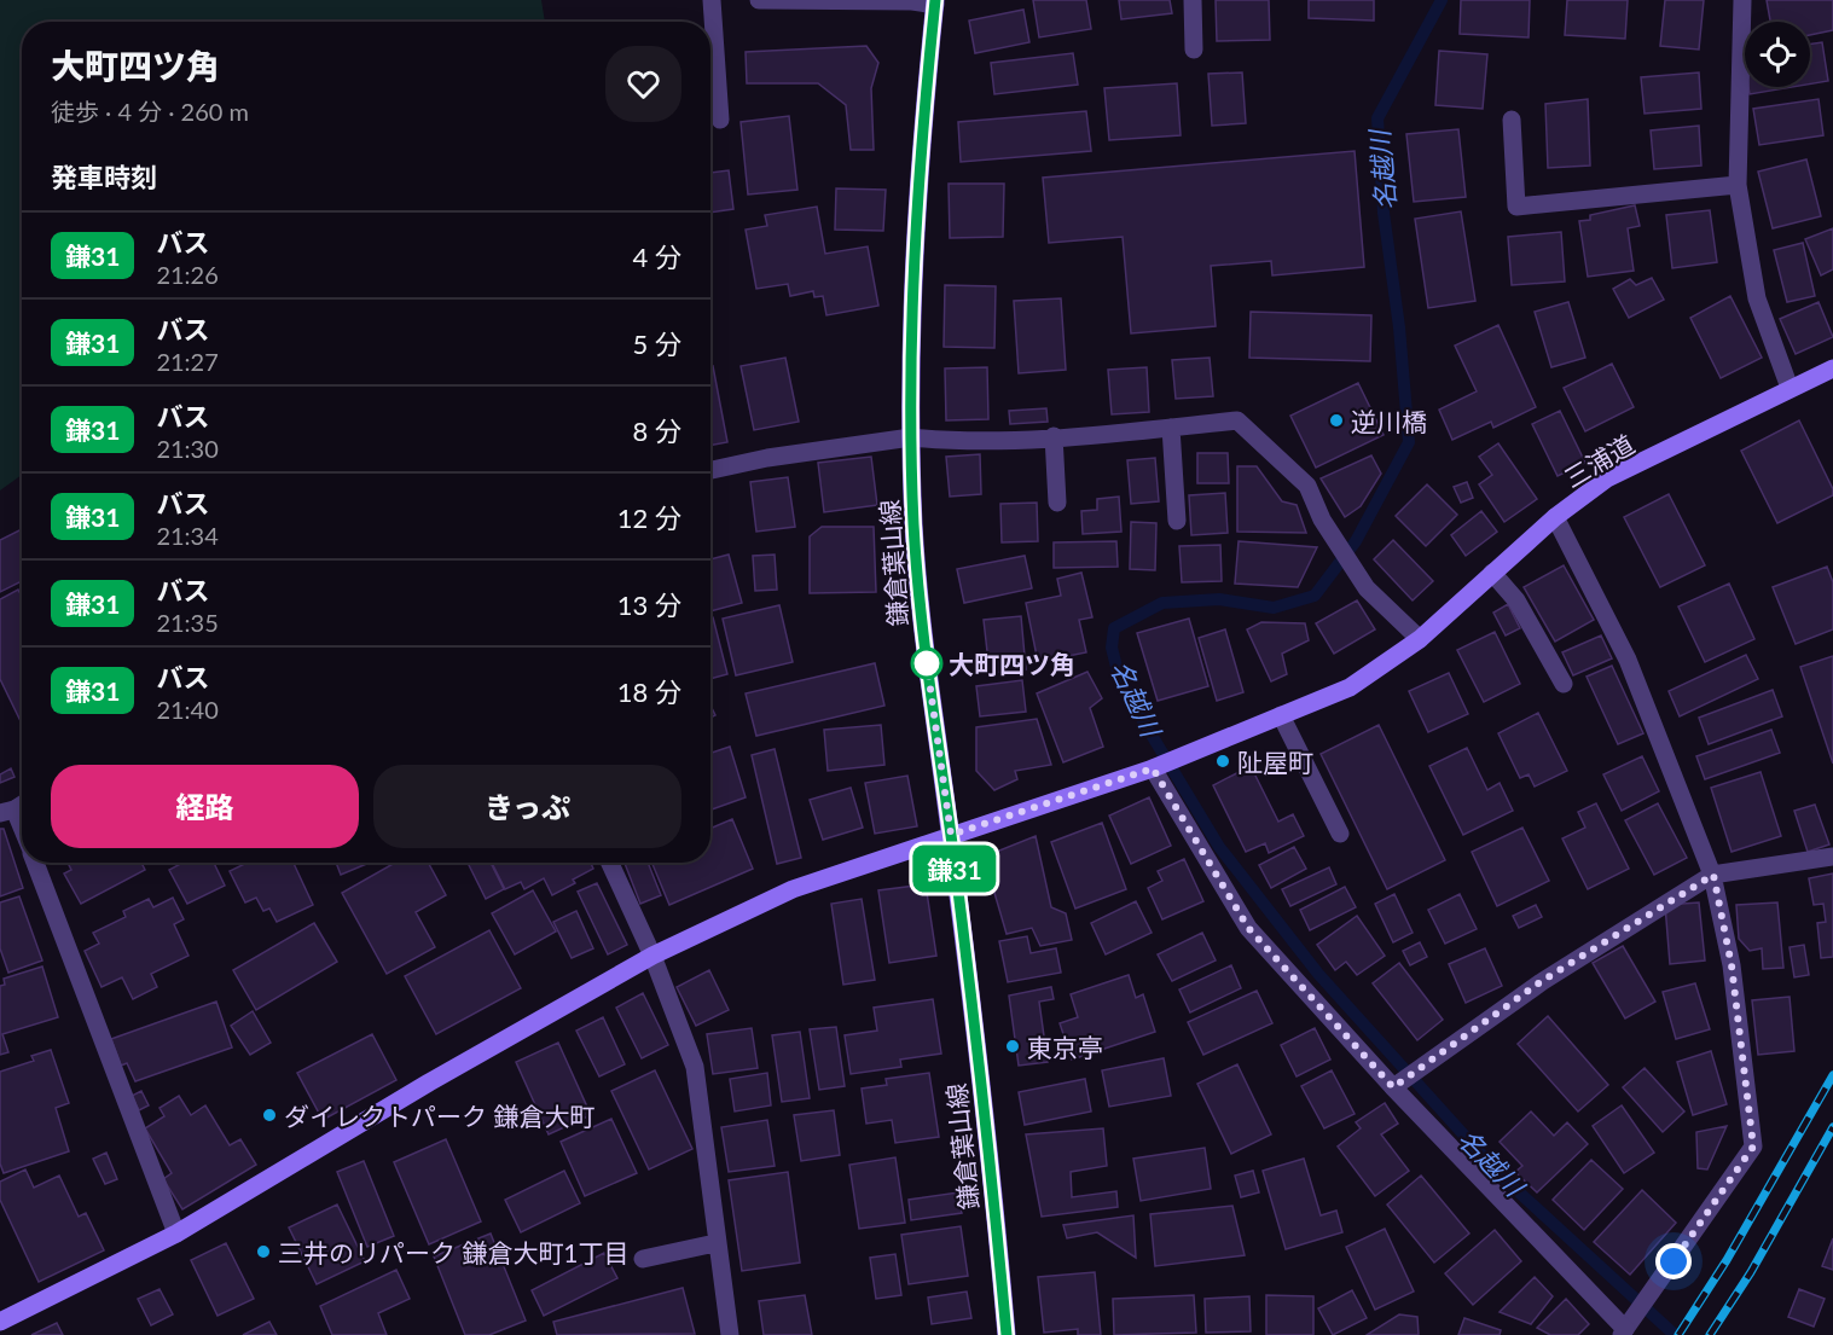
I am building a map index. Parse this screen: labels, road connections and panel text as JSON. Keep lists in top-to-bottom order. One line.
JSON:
{"streets":{"street":["三浦道","鎌倉葉山線"]},"crossings":[["三浦道","鎌倉葉山線"]],"water":["名越川"],"places":["逆川橋","大町四ツ角","阯屋町","東京亭","ダイレクトパーク 鎌倉大町","三井のリパーク 鎌倉大町1丁目"],"lines":["bus line 鎌31"],"page":{"on_map":"鎌31","heading":[["大町四ツ角","徒歩 · 4 分 · 260 m"],"発車時刻"],"list":[{"mark":"鎌31","name":"バス","note":"21:26","value":"4 分"},{"mark":"鎌31","name":"バス","note":"21:27","value":"5 分"},{"mark":"鎌31","name":"バス","note":"21:30","value":"8 分"},{"mark":"鎌31","name":"バス","note":"21:34","value":"12 分"},{"mark":"鎌31","name":"バス","note":"21:35","value":"13 分"},{"mark":"鎌31","name":"バス","note":"21:40","value":"18 分"}],"buttons":["経路","きっぷ"]}}
